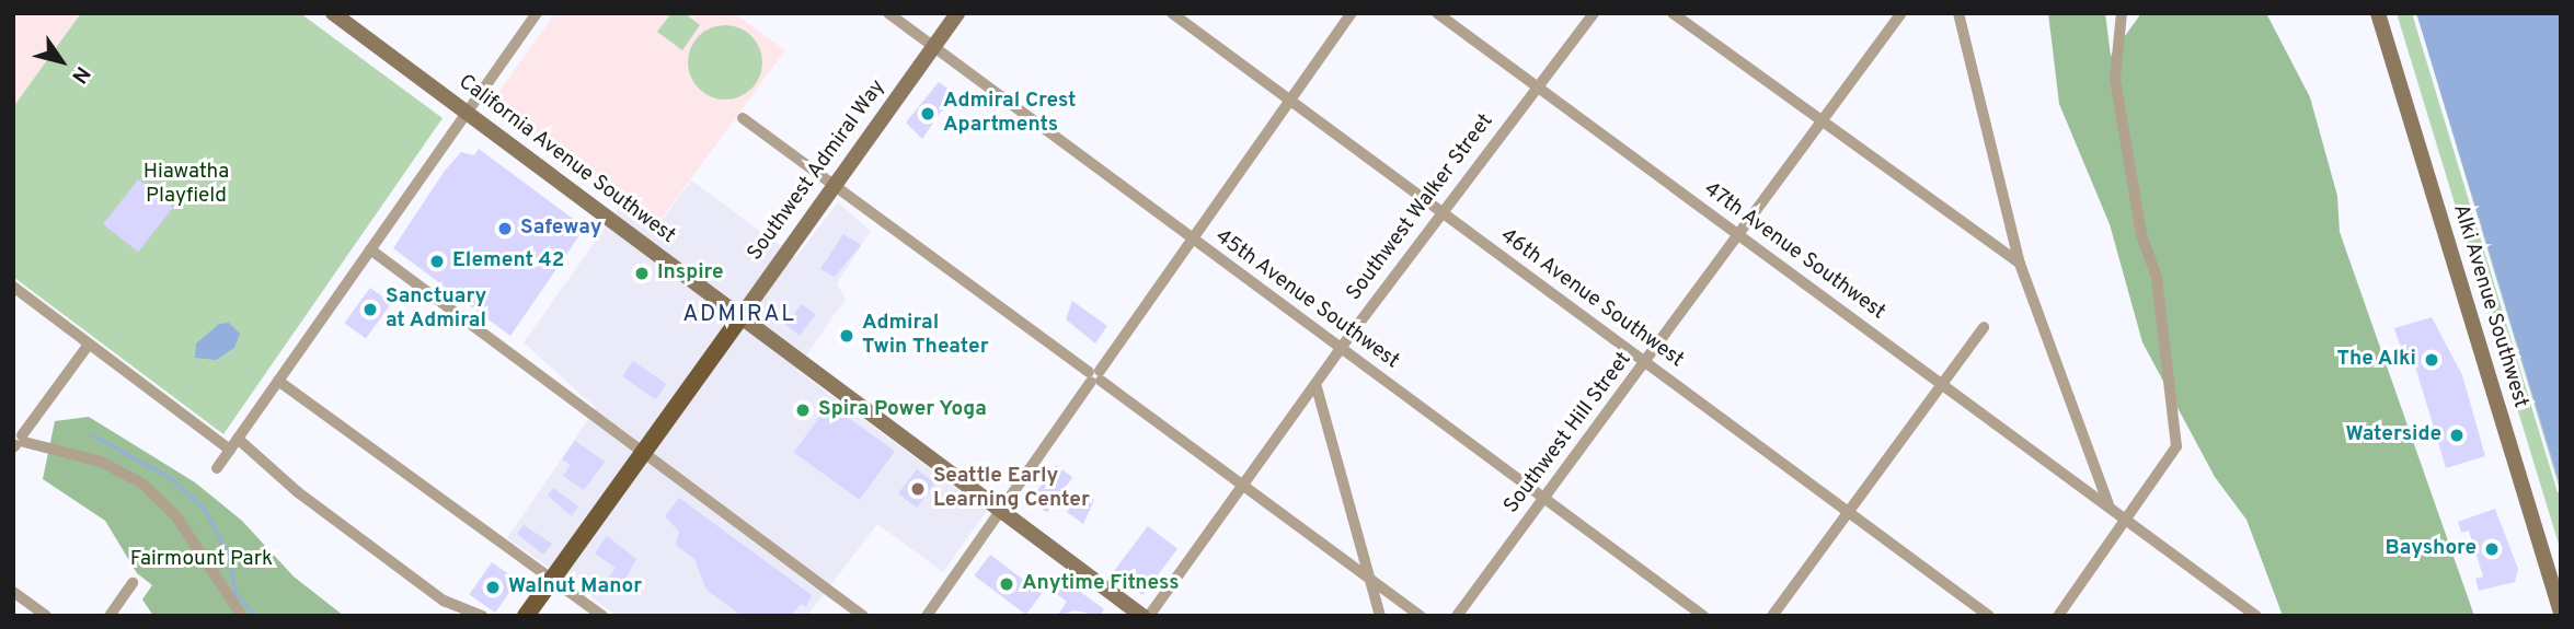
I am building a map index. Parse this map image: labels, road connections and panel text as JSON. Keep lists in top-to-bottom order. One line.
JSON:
{"streets":{"main road":["California Avenue Southwest","Southwest Admiral Way","Alki Avenue Southwest"],"street":["Southwest Walker Street","47th Avenue Southwest","46th Avenue Southwest","45th Avenue Southwest","Southwest Hill Street"]},"crossings":[["California Avenue Southwest","Southwest Admiral Way"],["Southwest Admiral Way","45th Avenue Southwest"],["Southwest Walker Street","47th Avenue Southwest"],["Southwest Walker Street","46th Avenue Southwest"],["Southwest Walker Street","45th Avenue Southwest"],["47th Avenue Southwest","Southwest Hill Street"],["46th Avenue Southwest","Southwest Hill Street"],["45th Avenue Southwest","Southwest Hill Street"]],"districts":["ADMIRAL"],"parks":["Hiawatha Playfield","Fairmount Park"],"places":["Admiral Crest Apartments","Safeway","Element 42","Inspire","Sanctuary at Admiral","Admiral Twin Theater","The Alki","Spira Power Yoga","Waterside","Seattle Early Learning Center","Bayshore","Anytime Fitness","Walnut Manor"],"north":"bottom right"}
